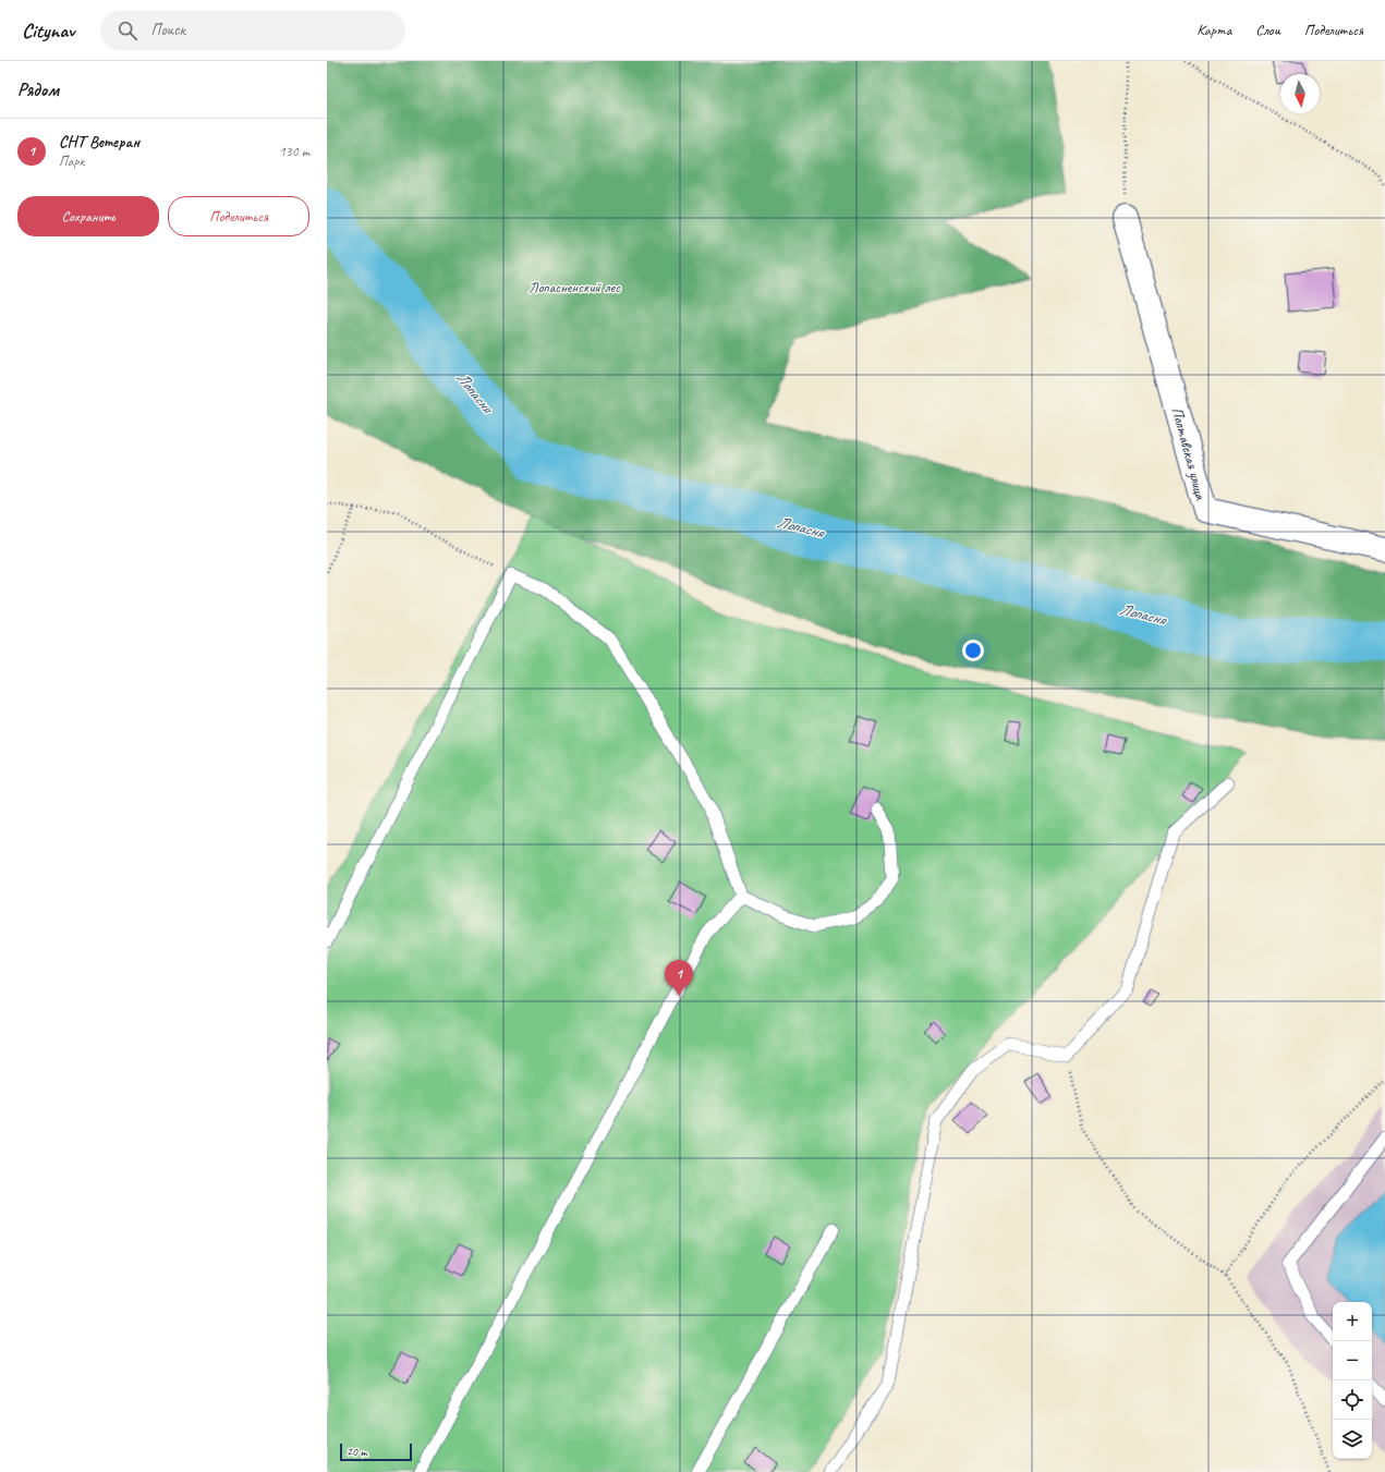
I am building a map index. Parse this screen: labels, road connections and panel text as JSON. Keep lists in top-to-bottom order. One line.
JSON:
{"streets":{"street":["Полтавская улица"]},"water":["Лопасня"],"parks":["Лопасненский лес"],"scale_bar":"20 m","north":"bottom","page":{"header":"Citynav","search":"Поиск","nav":["Карта","Слои","Поделиться"],"heading":"Рядом","list":[{"mark":"1","name":"СНТ Ветеран","note":"Парк","value":"130 m"}],"buttons":["Сохранить","Поделиться"],"pins":"1","map_buttons":["+","−"],"scale":"20 m"}}
